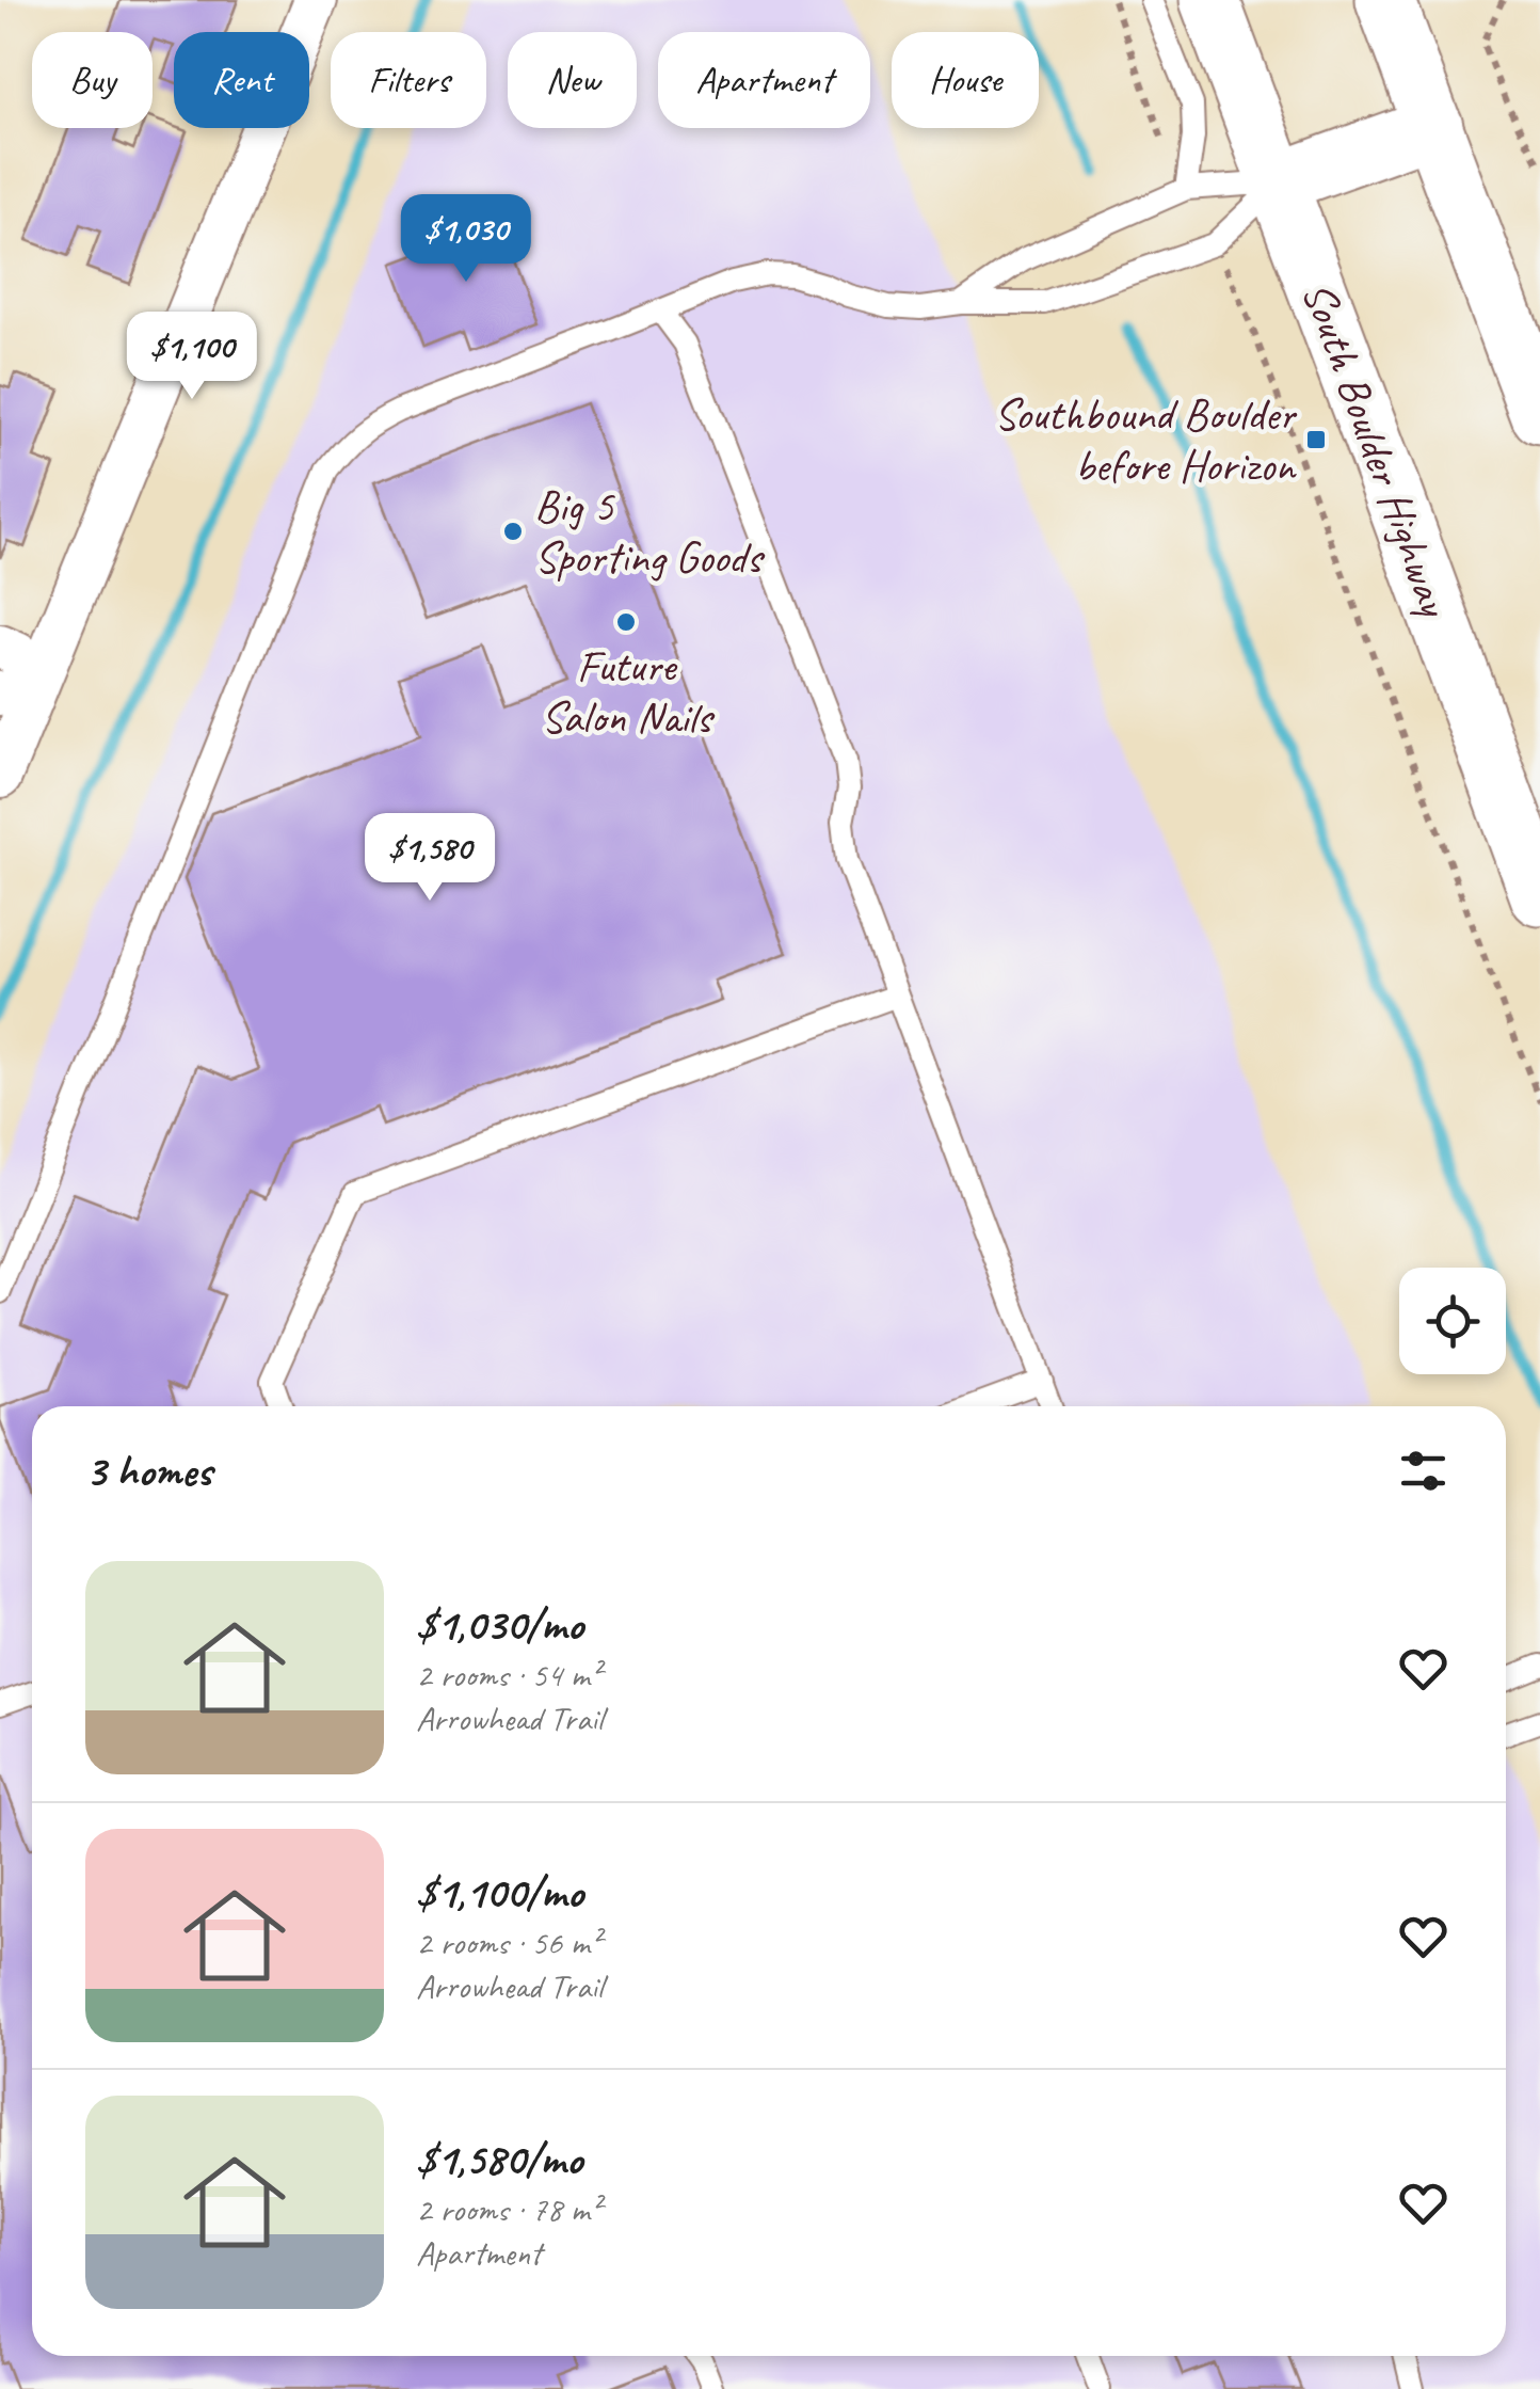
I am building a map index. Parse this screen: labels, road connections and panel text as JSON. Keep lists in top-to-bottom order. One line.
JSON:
{"streets":{"main road":["South Boulder Highway"]},"places":{"transit":["Southbound Boulder before Horizon"],"other":["Big 5 Sporting Goods","Future Salon Nails"]},"page":{"chip":["Buy","Rent","Filters","New","Apartment","House"],"price":["$1,030","$1,100","$1,580"],"heading":"3 homes","list":[{"name":"$1,030/mo","note":"2 rooms · 54 m² · Arrowhead Trail"},{"name":"$1,100/mo","note":"2 rooms · 56 m² · Arrowhead Trail"},{"name":"$1,580/mo","note":"2 rooms · 78 m² · Apartment"}]}}
